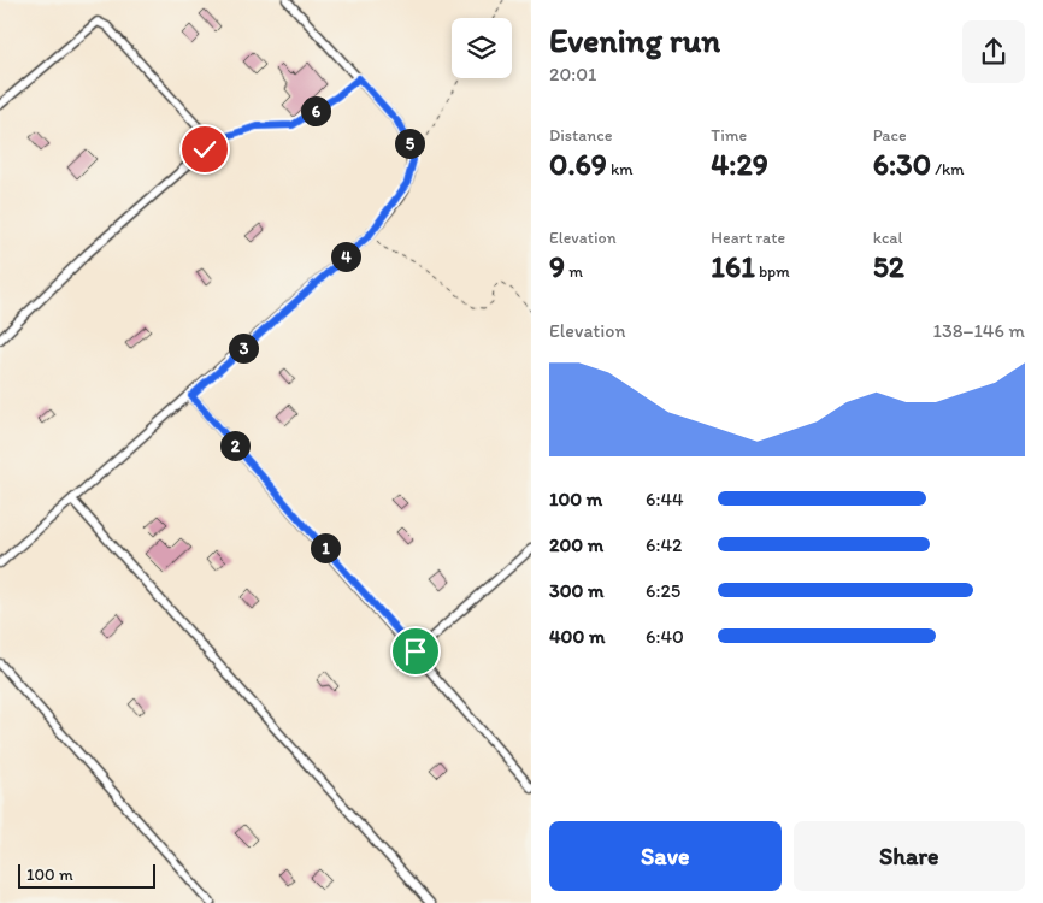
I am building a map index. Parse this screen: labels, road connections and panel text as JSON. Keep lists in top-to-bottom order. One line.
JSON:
{"scale_bar":"100 m","page":{"heading":["Evening run","20:01"],"pins":["6","5","4","3","2","1"],"stats":[["Distance","0.69 km"],["Time","4:29"],["Pace","6:30 /km"],["Elevation","9 m"],["Heart rate","161 bpm"],["kcal","52"]],"chart":["Elevation","138–146 m"],"list":[{"name":"100 m","note":"6:44"},{"name":"200 m","note":"6:42"},{"name":"300 m","note":"6:25"},{"name":"400 m","note":"6:40"}],"buttons":["Save","Share"],"scale":"100 m"}}
